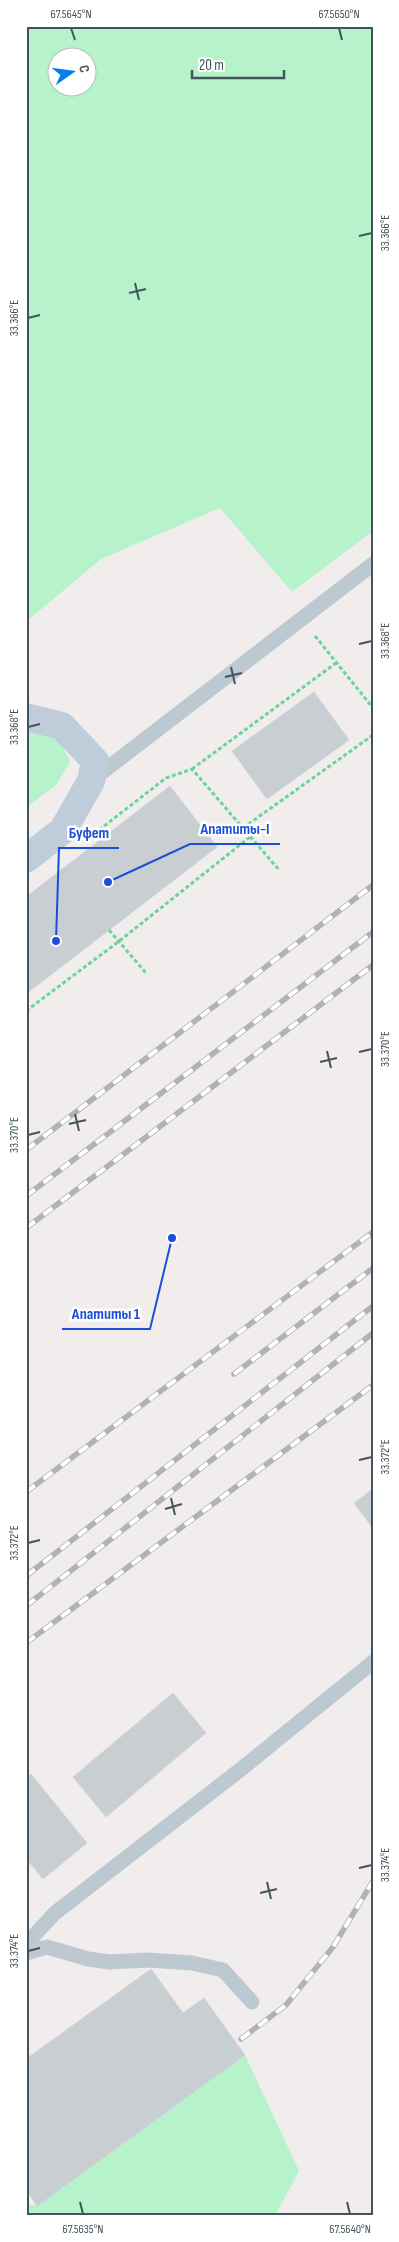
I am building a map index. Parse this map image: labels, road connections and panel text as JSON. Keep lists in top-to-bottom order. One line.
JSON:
{"places":["Апатиты-I","Буфет","Апатиты 1"],"scale_bar":"20 m","north":"right","coordinates":["67.5645°N","67.5650°N","33.366°E","33.368°E","33.370°E","33.372°E","33.374°E","67.5635°N","67.5640°N"]}
